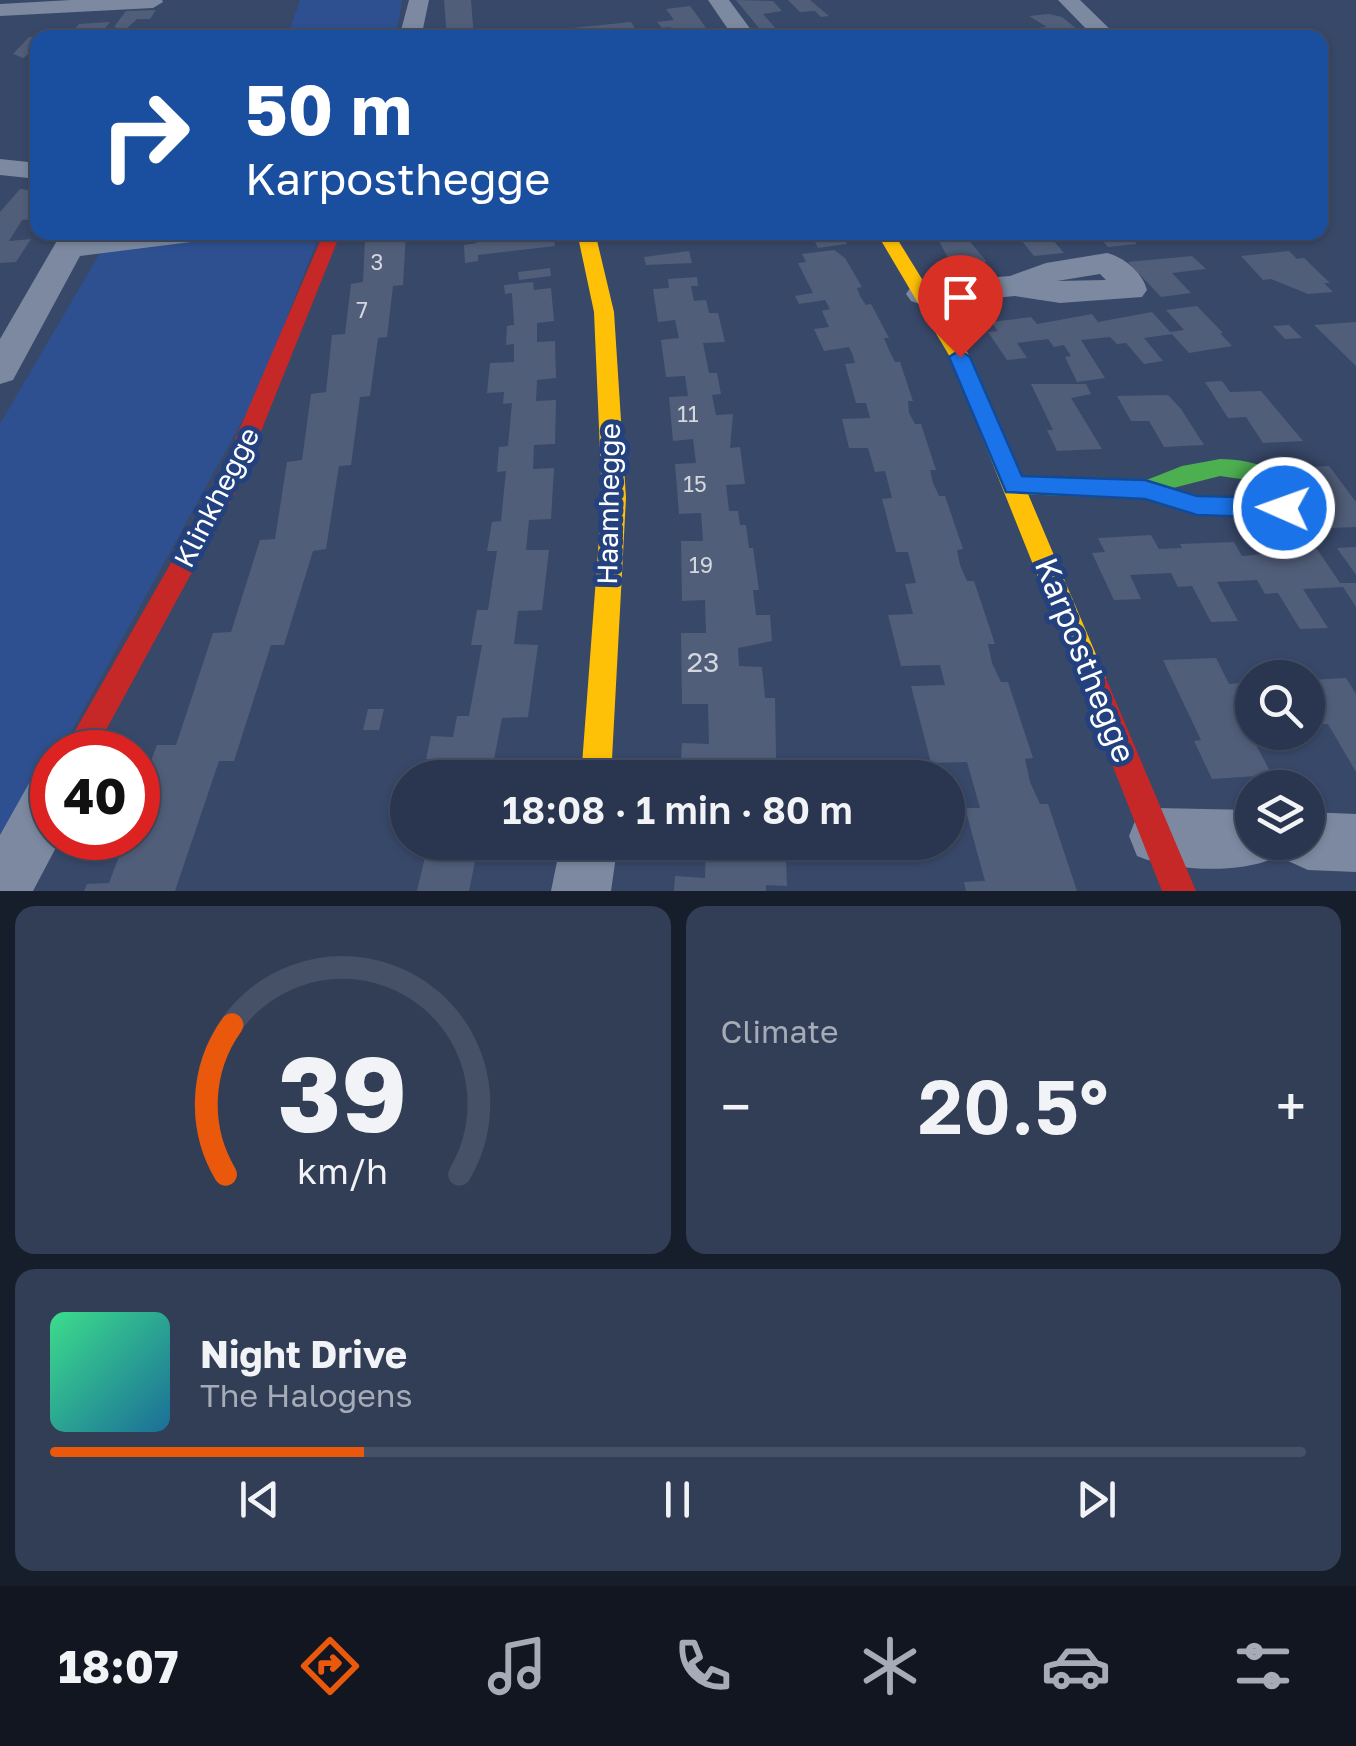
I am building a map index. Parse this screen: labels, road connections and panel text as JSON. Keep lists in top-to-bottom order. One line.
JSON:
{"streets":{"street":["Klinkhegge","Haamhegge","Karposthegge"]},"house_numbers":["3","7","11","15","19","23"],"page":{"turn":["50 m","Karposthegge"],"limit":"40","trip":"18:08 · 1 min · 80 m","tile":"Climate","heat":["−","20.5°","+"],"song":["Night Drive","The Halogens"],"tabs":"18:07","gauge":["39","km/h"]}}
